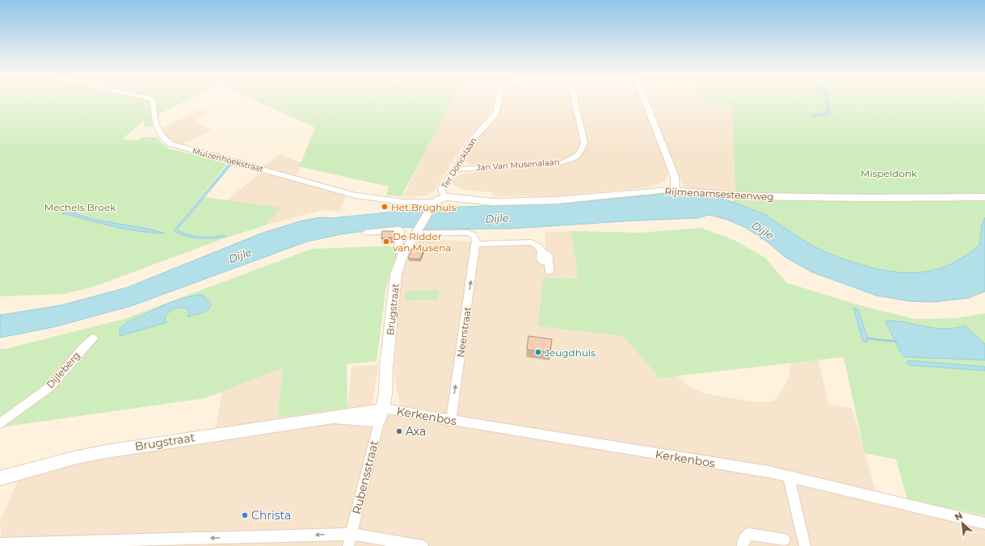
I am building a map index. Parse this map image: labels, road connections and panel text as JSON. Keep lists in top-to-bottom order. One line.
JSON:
{"streets":{"street":["Muizenhoekstraat","Ter Doncklaan","Jan Van Musenalaan","Rijmenamsesteenweg","Brugstraat","Neerstraat","Dijleberg","Kerkenbos","Rubensstraat"]},"crossings":[["Muizenhoekstraat","Rijmenamsesteenweg"],["Muizenhoekstraat","Brugstraat"],["Ter Doncklaan","Jan Van Musenalaan"],["Ter Doncklaan","Rijmenamsesteenweg"],["Rijmenamsesteenweg","Brugstraat"],["Brugstraat","Kerkenbos"],["Brugstraat","Rubensstraat"],["Neerstraat","Kerkenbos"],["Kerkenbos","Rubensstraat"]],"one_way":["Neerstraat"],"water":["Dijle"],"parks":["Mispeldonk","Mechels Broek"],"places":["Het Brughuis","De Ridder van Musena","Jeugdhuis","Axa","Christa"],"north":"top left"}
